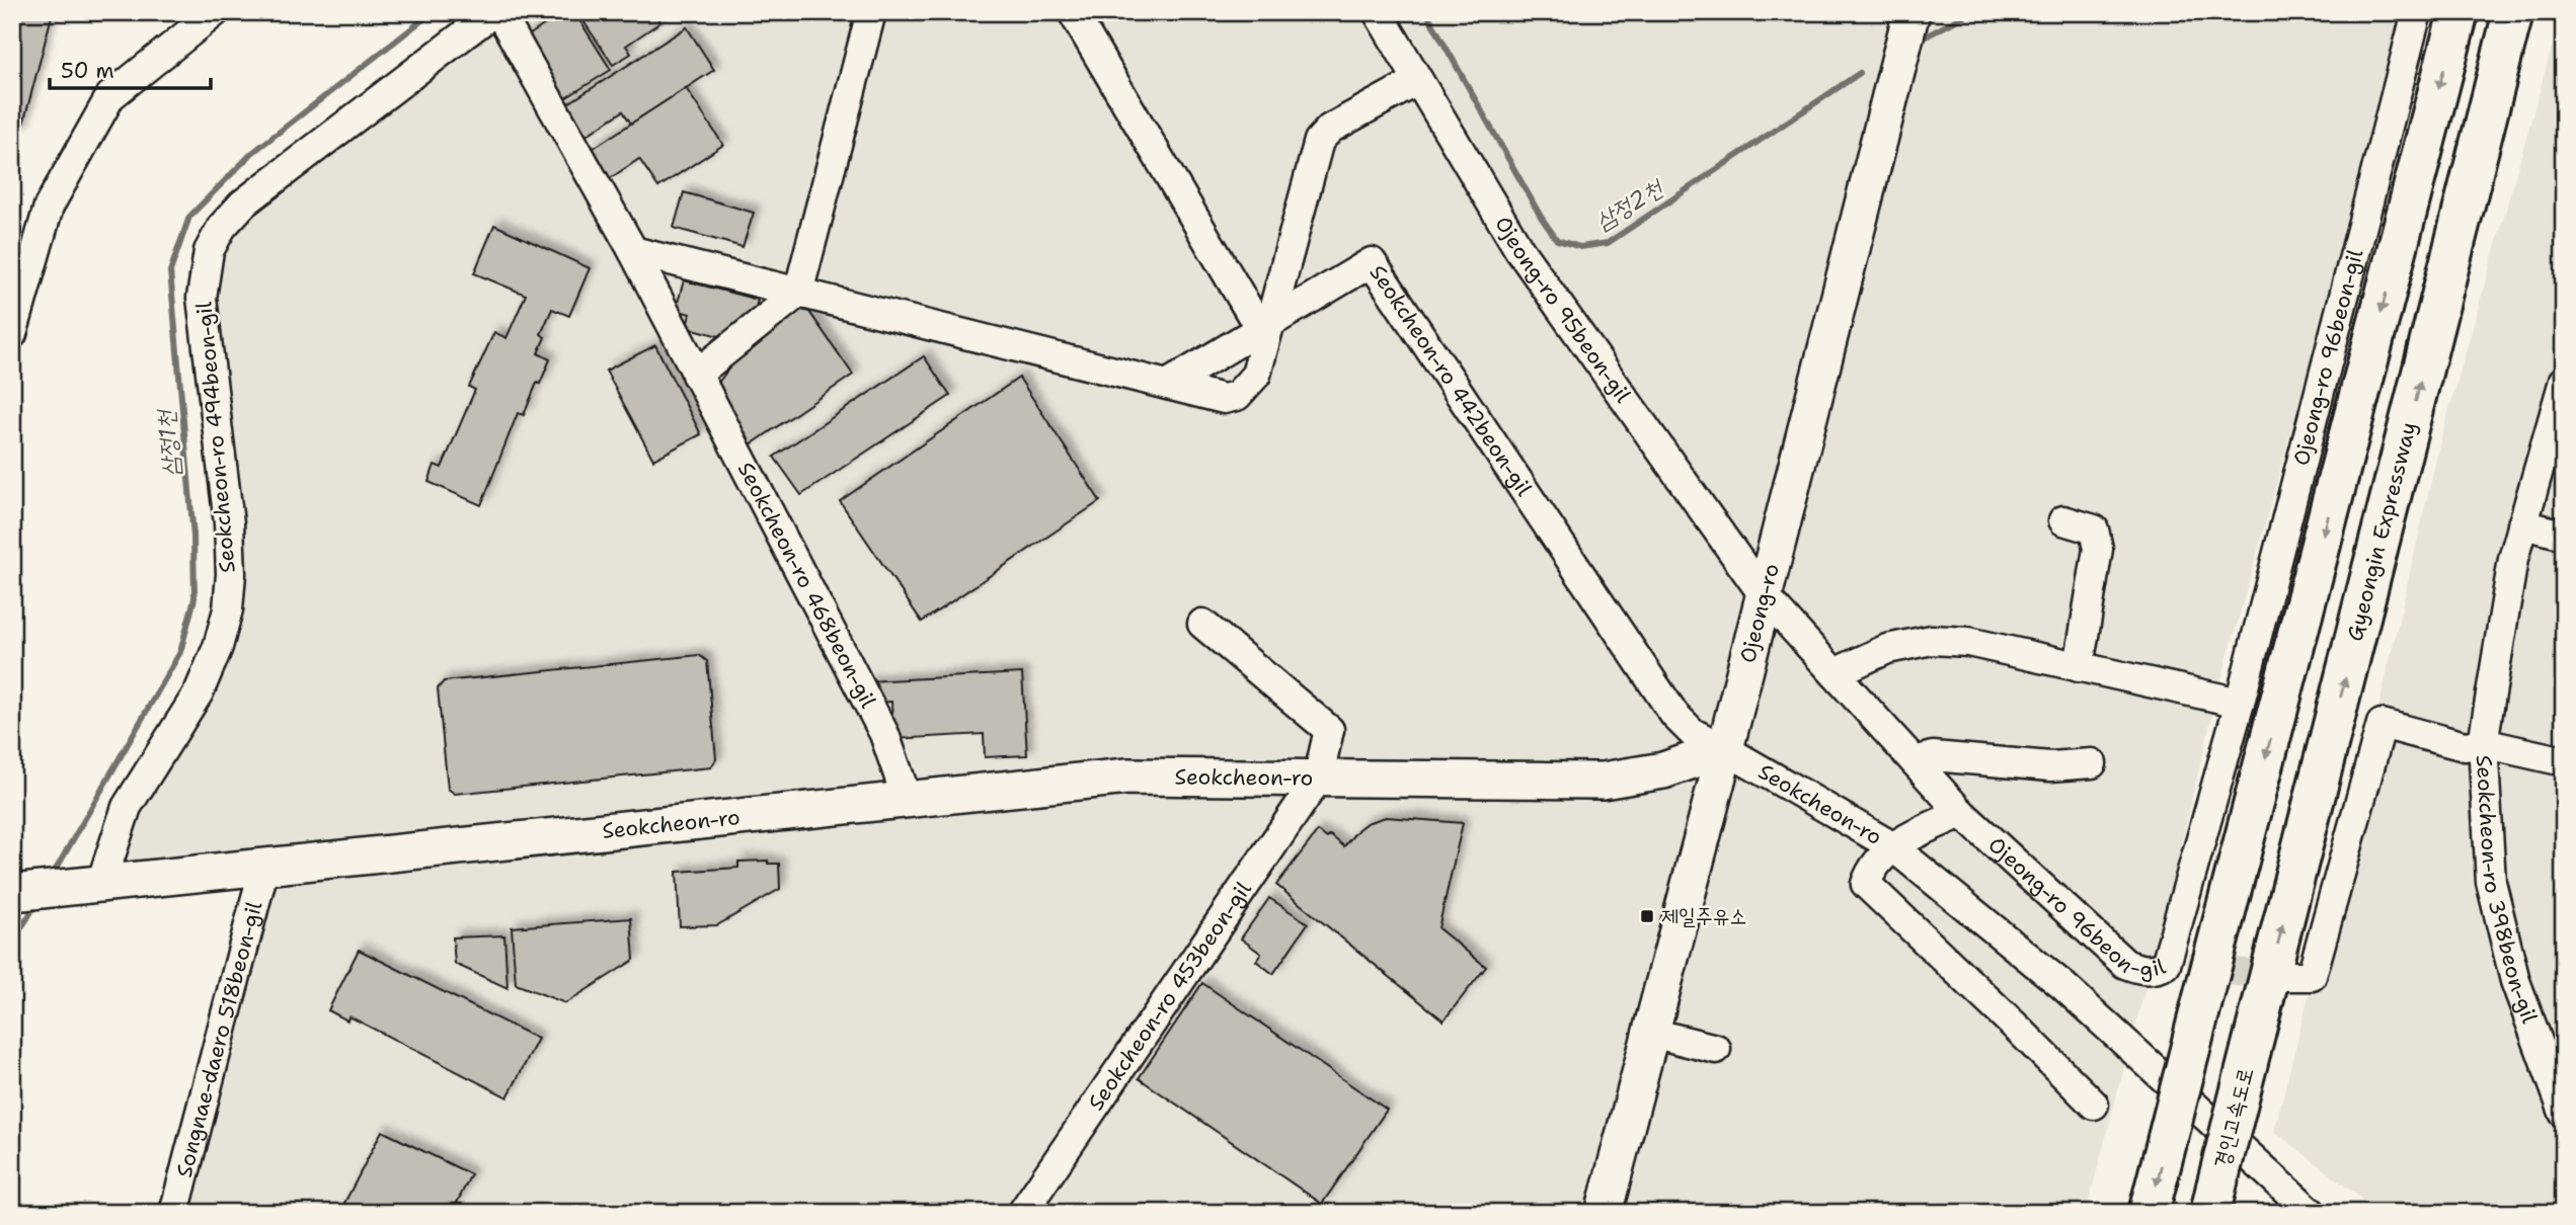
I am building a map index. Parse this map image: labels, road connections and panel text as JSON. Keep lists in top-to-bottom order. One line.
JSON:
{"streets":{"highway":["Gyeongin Expressway","경인고속도로"],"main road":["Ojeong-ro","Seokcheon-ro"],"street":["Ojeong-ro 95beon-gil","Ojeong-ro 96beon-gil","Seokcheon-ro 442beon-gil","Seokcheon-ro 494beon-gil","Seokcheon-ro 468beon-gil","Seokcheon-ro 398beon-gil","Seokcheon-ro 453beon-gil","Songnae-daero 518beon-gil"]},"crossings":[["Ojeong-ro 95beon-gil","Ojeong-ro 96beon-gil"],["Ojeong-ro 95beon-gil","Ojeong-ro"],["Ojeong-ro 96beon-gil","Ojeong-ro"],["Seokcheon-ro 442beon-gil","Ojeong-ro"],["Seokcheon-ro 442beon-gil","Seokcheon-ro"],["Seokcheon-ro 494beon-gil","Seokcheon-ro"],["Gyeongin Expressway","경인고속도로"],["Seokcheon-ro 468beon-gil","Seokcheon-ro"],["Ojeong-ro","Seokcheon-ro"],["Seokcheon-ro","Seokcheon-ro 453beon-gil"],["Seokcheon-ro","Songnae-daero 518beon-gil"]],"water":["삼정2천","삼정1천"],"places":{"transit":["제일주유소"]},"scale_bar":"50 m"}
